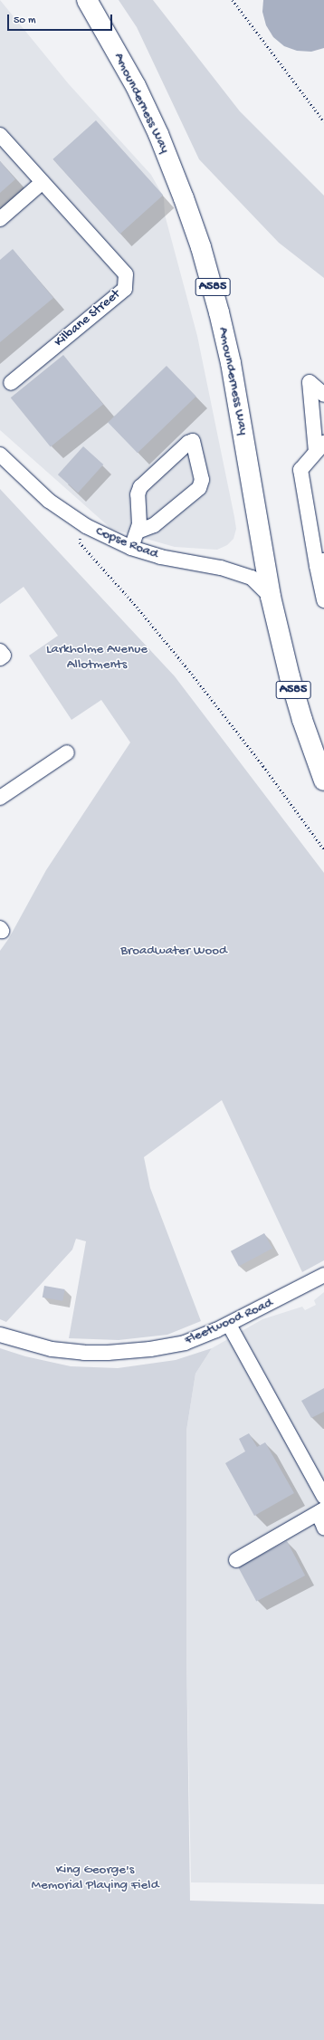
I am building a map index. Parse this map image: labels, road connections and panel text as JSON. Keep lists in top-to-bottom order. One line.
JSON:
{"streets":{"highway":["Amounderness Way","A585"],"street":["Kilbane Street","Copse Road","Fleetwood Road"]},"crossings":[["Amounderness Way","Copse Road"]],"parks":["Larkholme Avenue Allotments","Broadwater Wood","King George's Memorial Playing Field"],"scale_bar":"50 m"}
